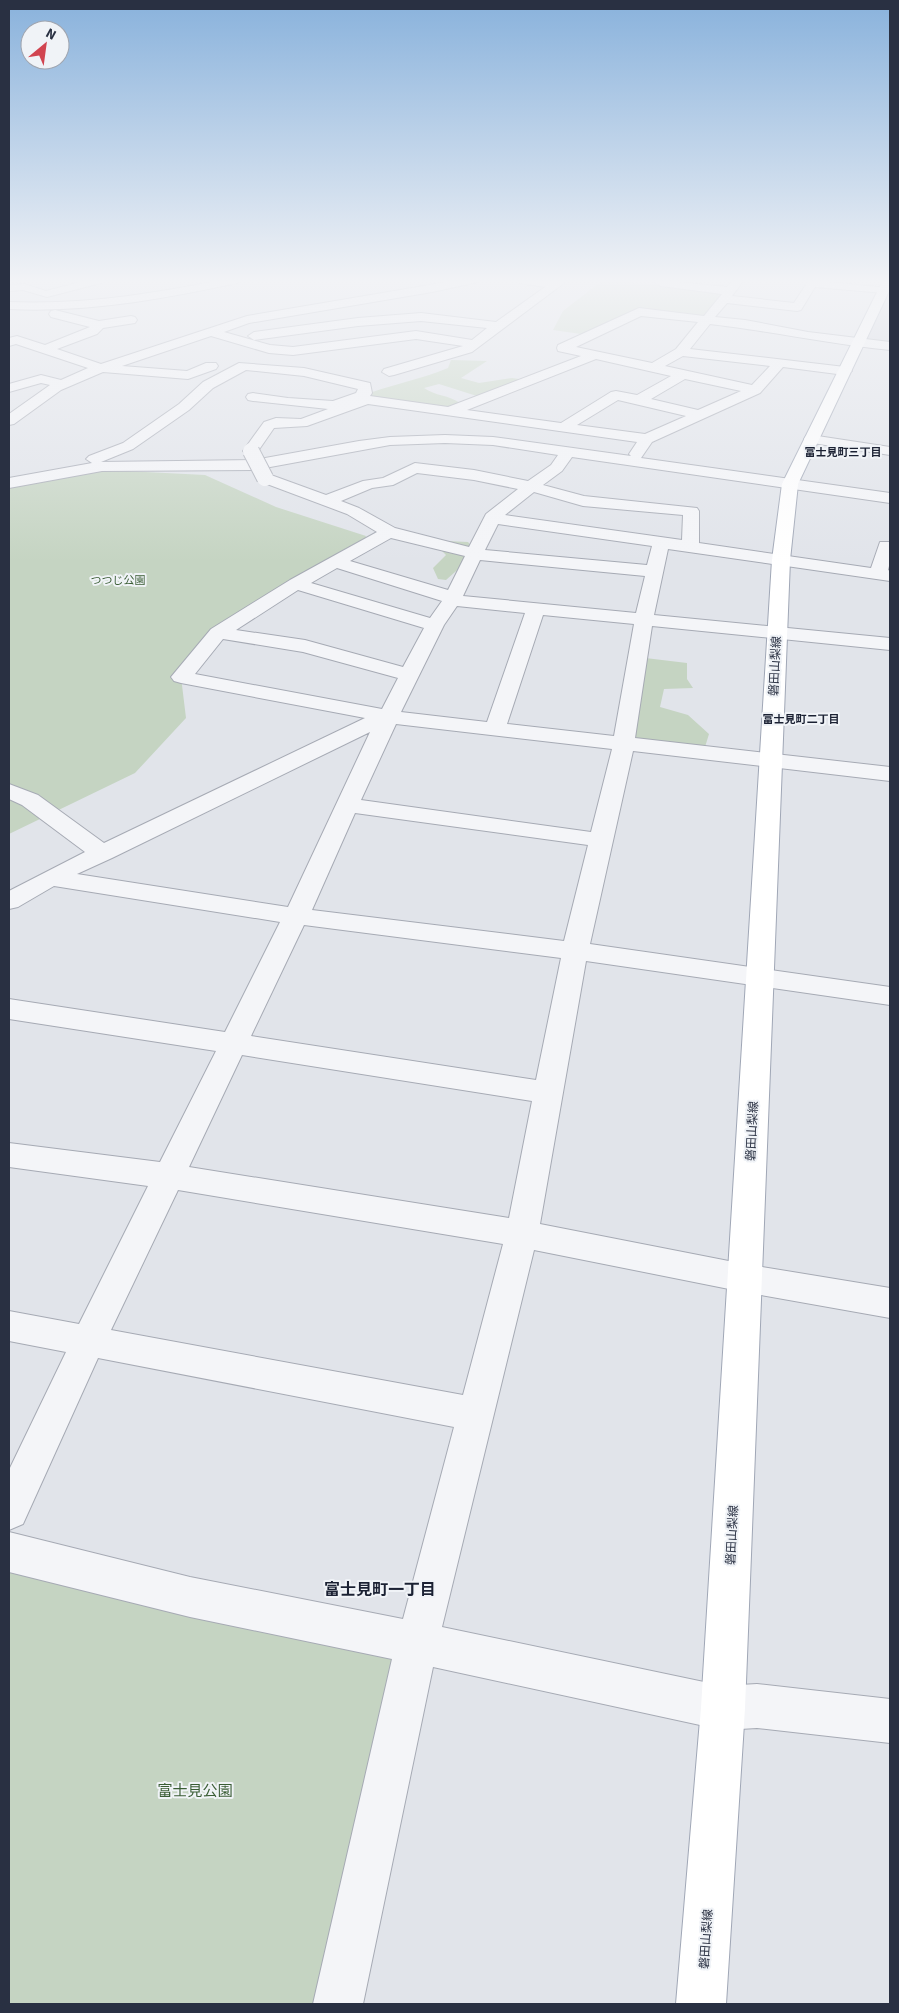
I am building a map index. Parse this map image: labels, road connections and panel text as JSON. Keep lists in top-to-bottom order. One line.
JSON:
{"streets":{"main road":["磐田山梨線"]},"districts":["富士見町三丁目","富士見町二丁目","富士見町一丁目"],"parks":["つつじ公園","富士見公園"],"north":"top right"}
